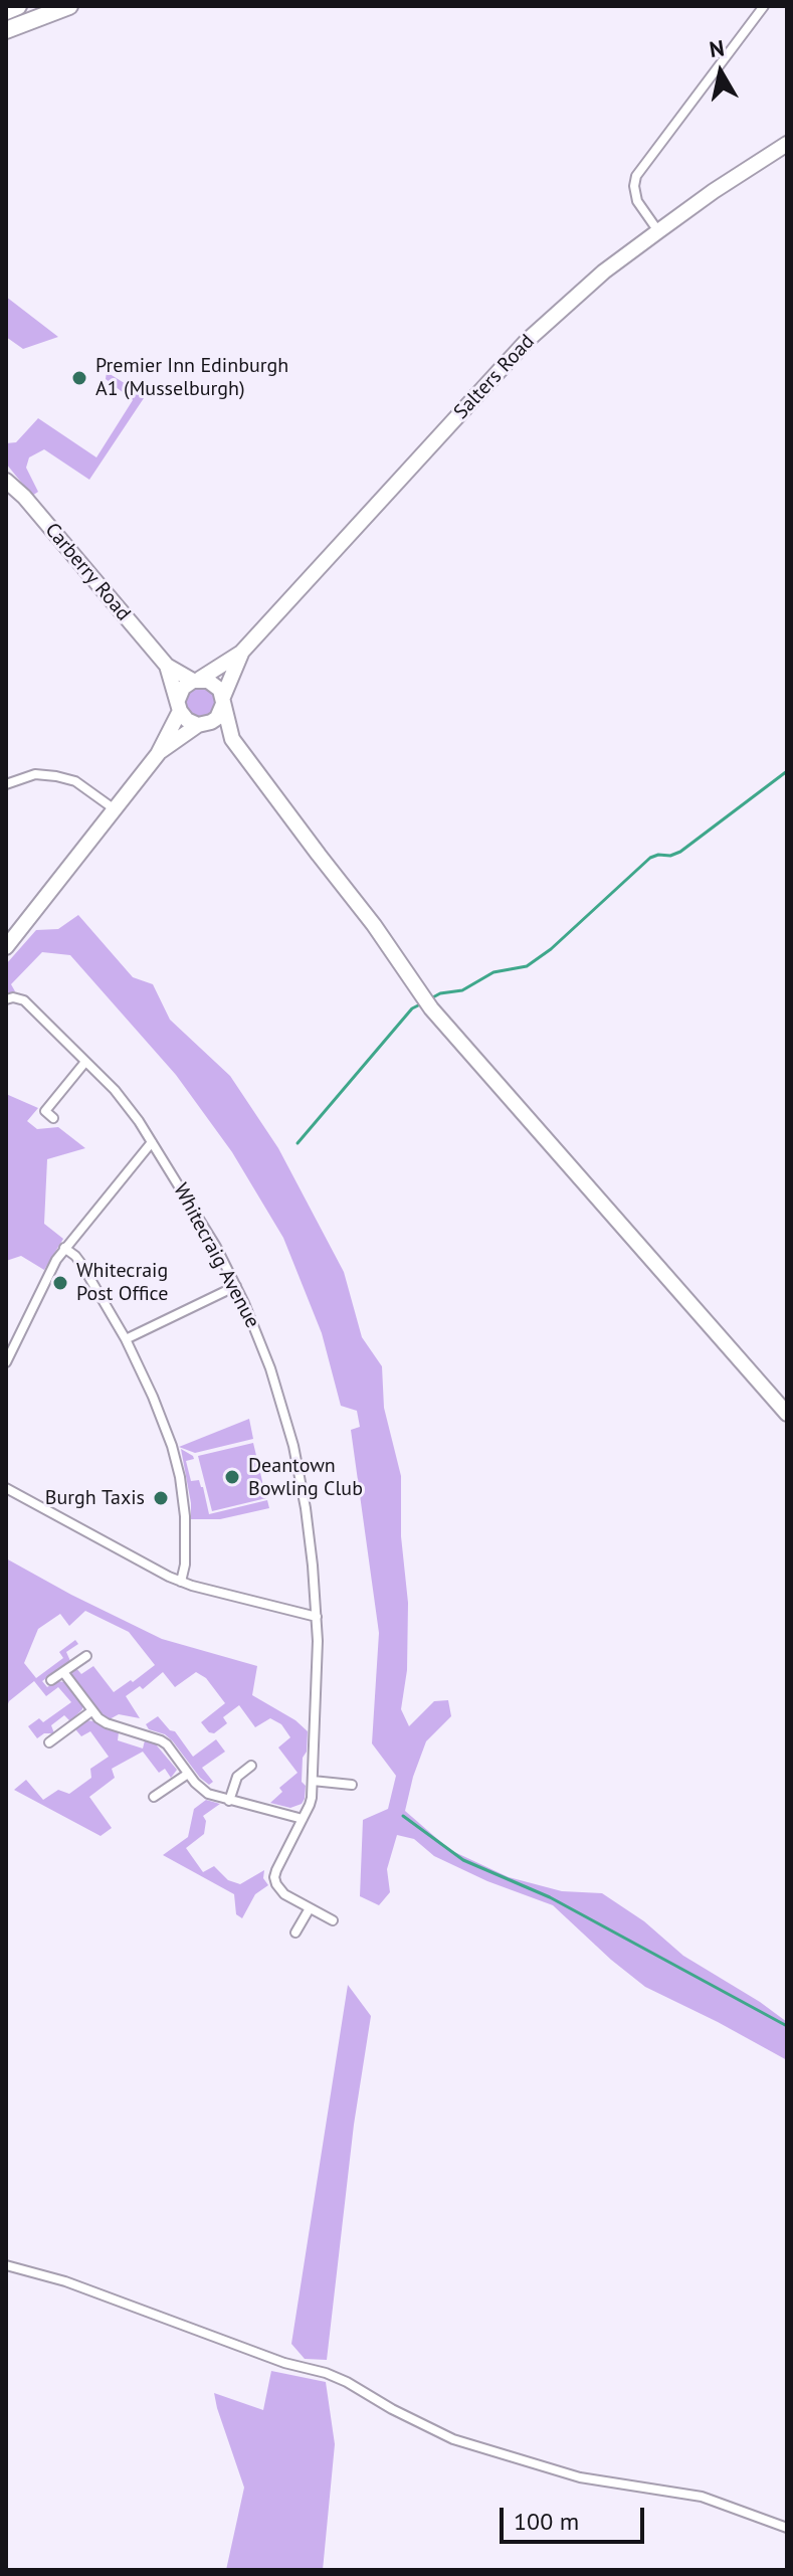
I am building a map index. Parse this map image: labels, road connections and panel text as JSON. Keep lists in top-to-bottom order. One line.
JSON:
{"streets":{"main road":["Salters Road","Carberry Road"],"street":["Whitecraig Avenue"]},"crossings":[["Salters Road","Carberry Road"]],"places":["Premier Inn Edinburgh A1 (Musselburgh)","Whitecraig Post Office","Deantown Bowling Club","Burgh Taxis"],"scale_bar":"100 m","north":"top"}
